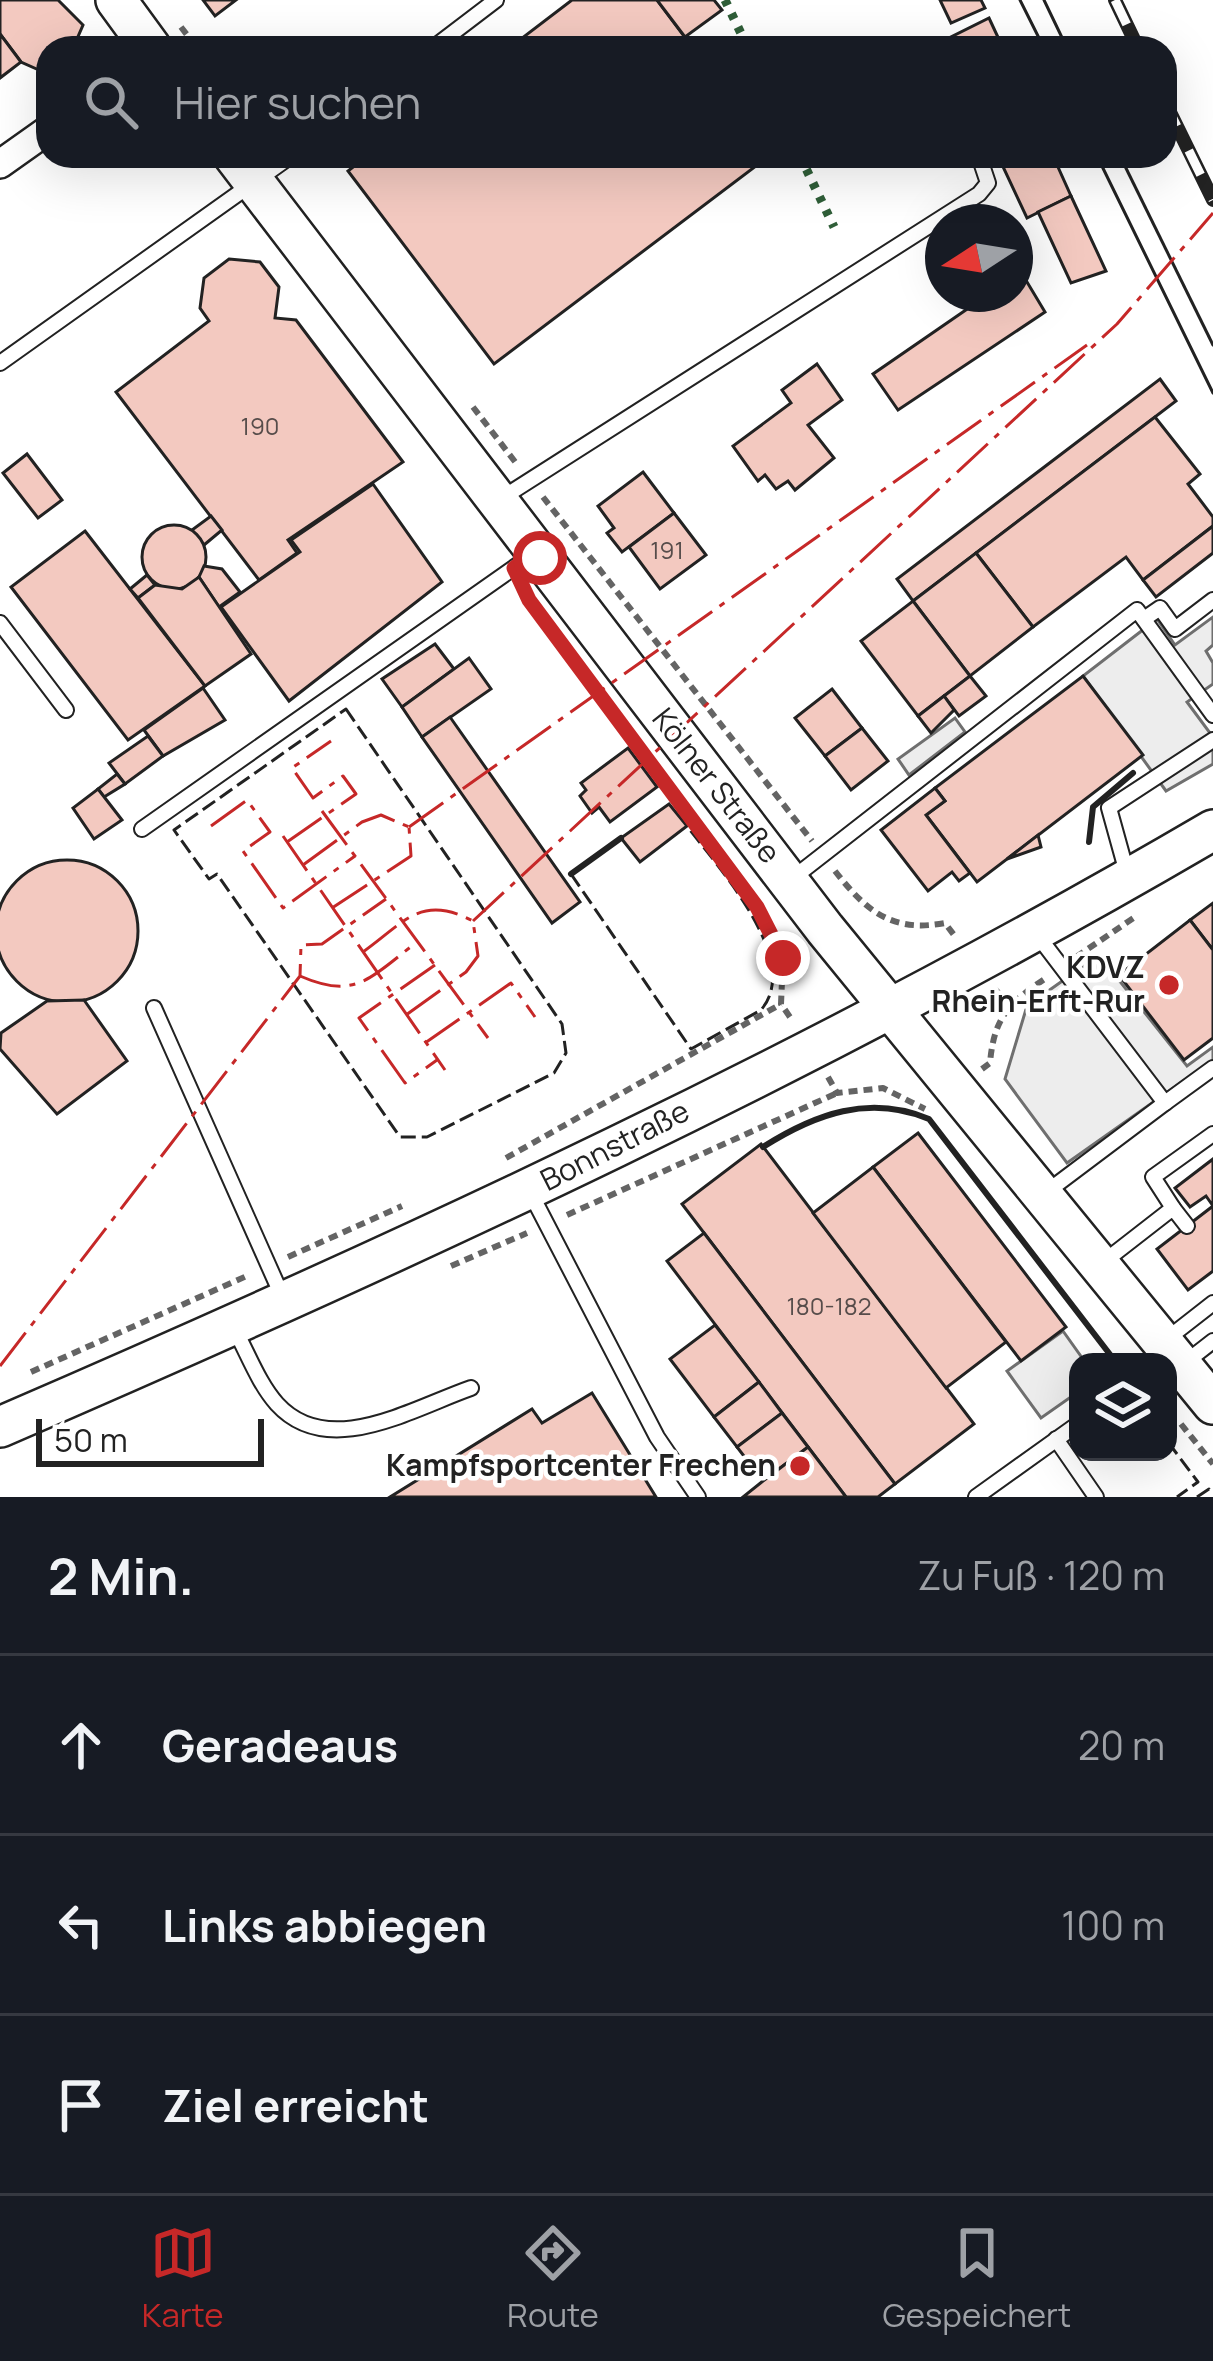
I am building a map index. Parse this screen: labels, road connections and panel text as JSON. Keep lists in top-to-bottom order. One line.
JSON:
{"streets":{"main road":["Kölner Straße","Bonnstraße"]},"crossings":[["Kölner Straße","Bonnstraße"]],"places":["KDVZ Rhein-Erft-Rur","Kampfsportcenter Frechen"],"house_numbers":["190","191","180-182"],"scale_bar":"50 m","north":"left","page":{"search":"Hier suchen","scale":"50 m","heading":["2 Min.","Zu Fuß · 120 m"],"list":[["Geradeaus","20 m"],["Links abbiegen","100 m"],"Ziel erreicht"],"nav":["Karte","Route","Gespeichert"]}}
